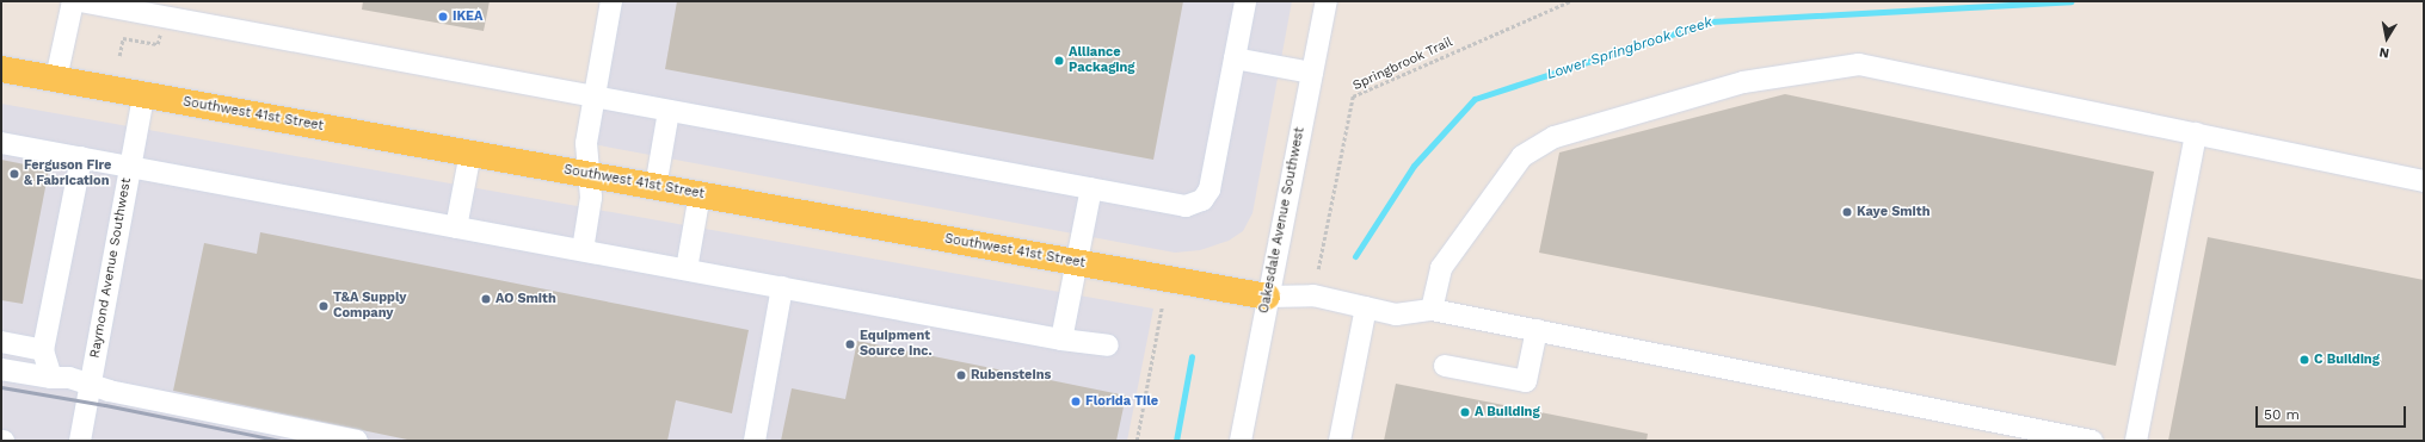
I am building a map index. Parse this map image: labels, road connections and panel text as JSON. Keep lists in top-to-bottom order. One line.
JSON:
{"streets":{"main road":["Southwest 41st Street"],"street":["Oakesdale Avenue Southwest","Raymond Avenue Southwest"],"path":["Springbrook Trail"]},"crossings":[["Southwest 41st Street","Oakesdale Avenue Southwest"],["Southwest 41st Street","Raymond Avenue Southwest"]],"water":["Lower Springbrook Creek"],"places":["IKEA","Alliance Packaging","Ferguson Fire & Fabrication","Kaye Smith","AO Smith","T&A Supply Company","Equipment Source Inc.","C Building","Rubensteins","Florida Tile","A Building"],"scale_bar":"50 m","north":"bottom"}
